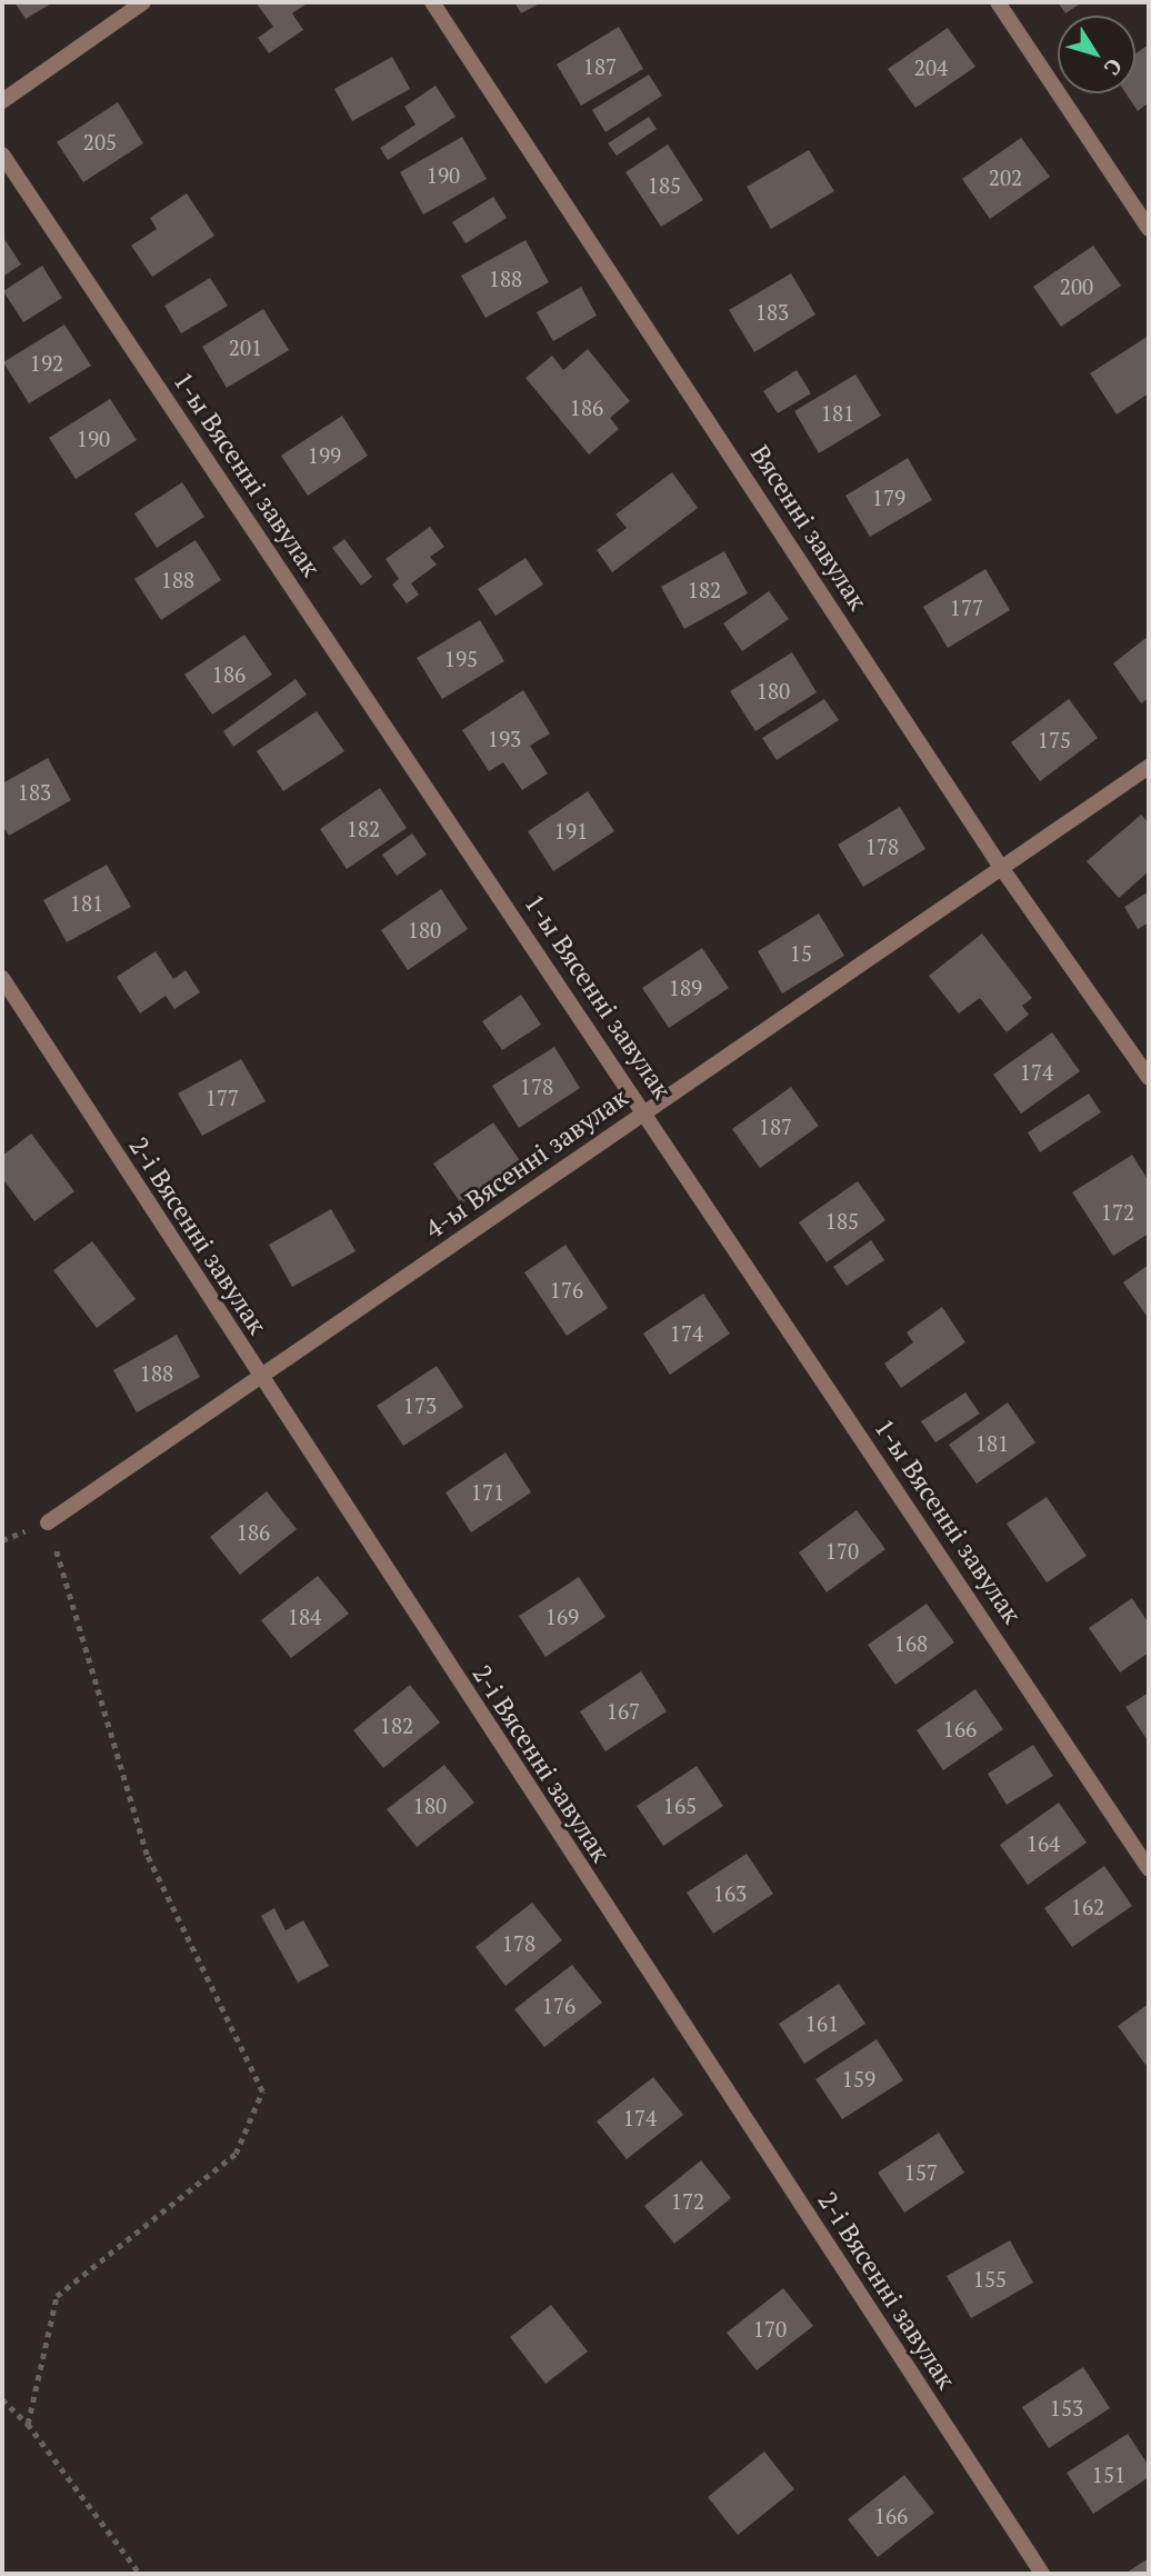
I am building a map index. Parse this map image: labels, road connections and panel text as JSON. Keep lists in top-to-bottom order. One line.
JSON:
{"streets":{"street":["1-ы Вясенні завулак","Вясенні завулак","4-ы Вясенні завулак","2-і Вясенні завулак"]},"crossings":[["1-ы Вясенні завулак","4-ы Вясенні завулак"],["Вясенні завулак","4-ы Вясенні завулак"],["4-ы Вясенні завулак","2-і Вясенні завулак"]],"house_numbers":["187","204","205","190","202","185","188","200","183","201","192","186","181","190","199","179","188","182","177","195","186","180","193","175","183","182","191","178","181","180","15","189","174","178","177","187","172","185","176","174","188","173","181","171","186","170","184","169","168","167","182","166","180","165","164","163","162","178","176","161","159","174","157","172","155","170","153","151","166"],"north":"bottom right"}
